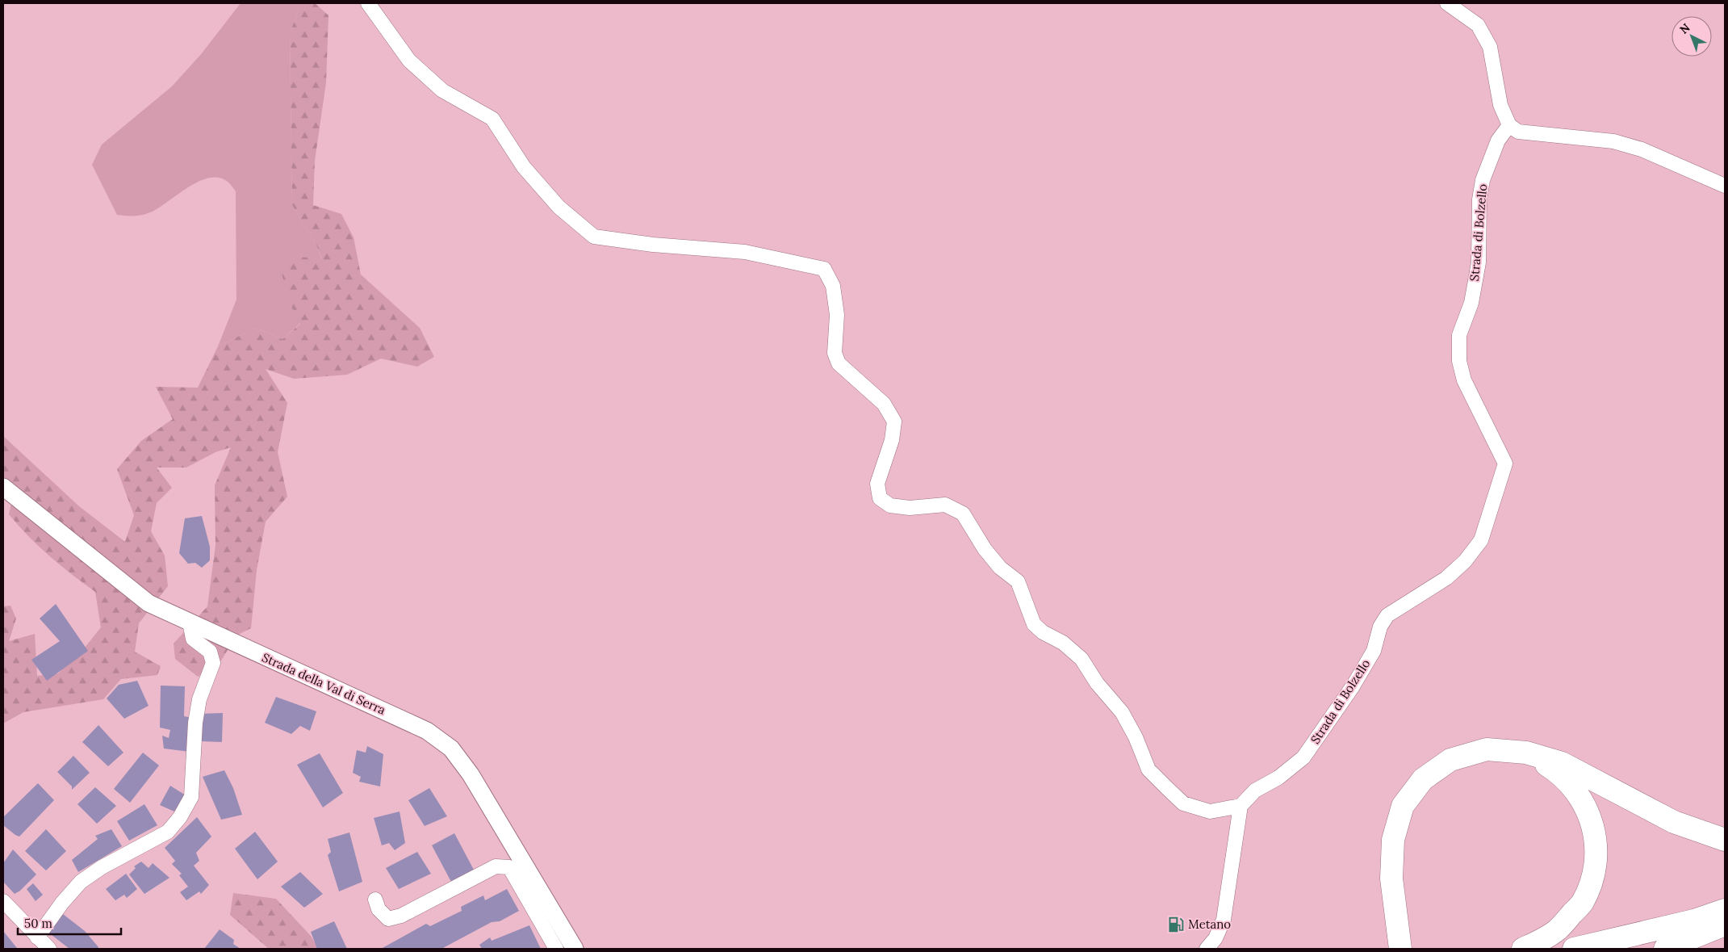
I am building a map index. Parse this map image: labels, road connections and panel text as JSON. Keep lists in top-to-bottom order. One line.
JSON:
{"streets":{"street":["Strada di Bolzello","Strada della Val di Serra"]},"places":{"fuel station":["Metano"]},"scale_bar":"50 m","north":"top left"}
